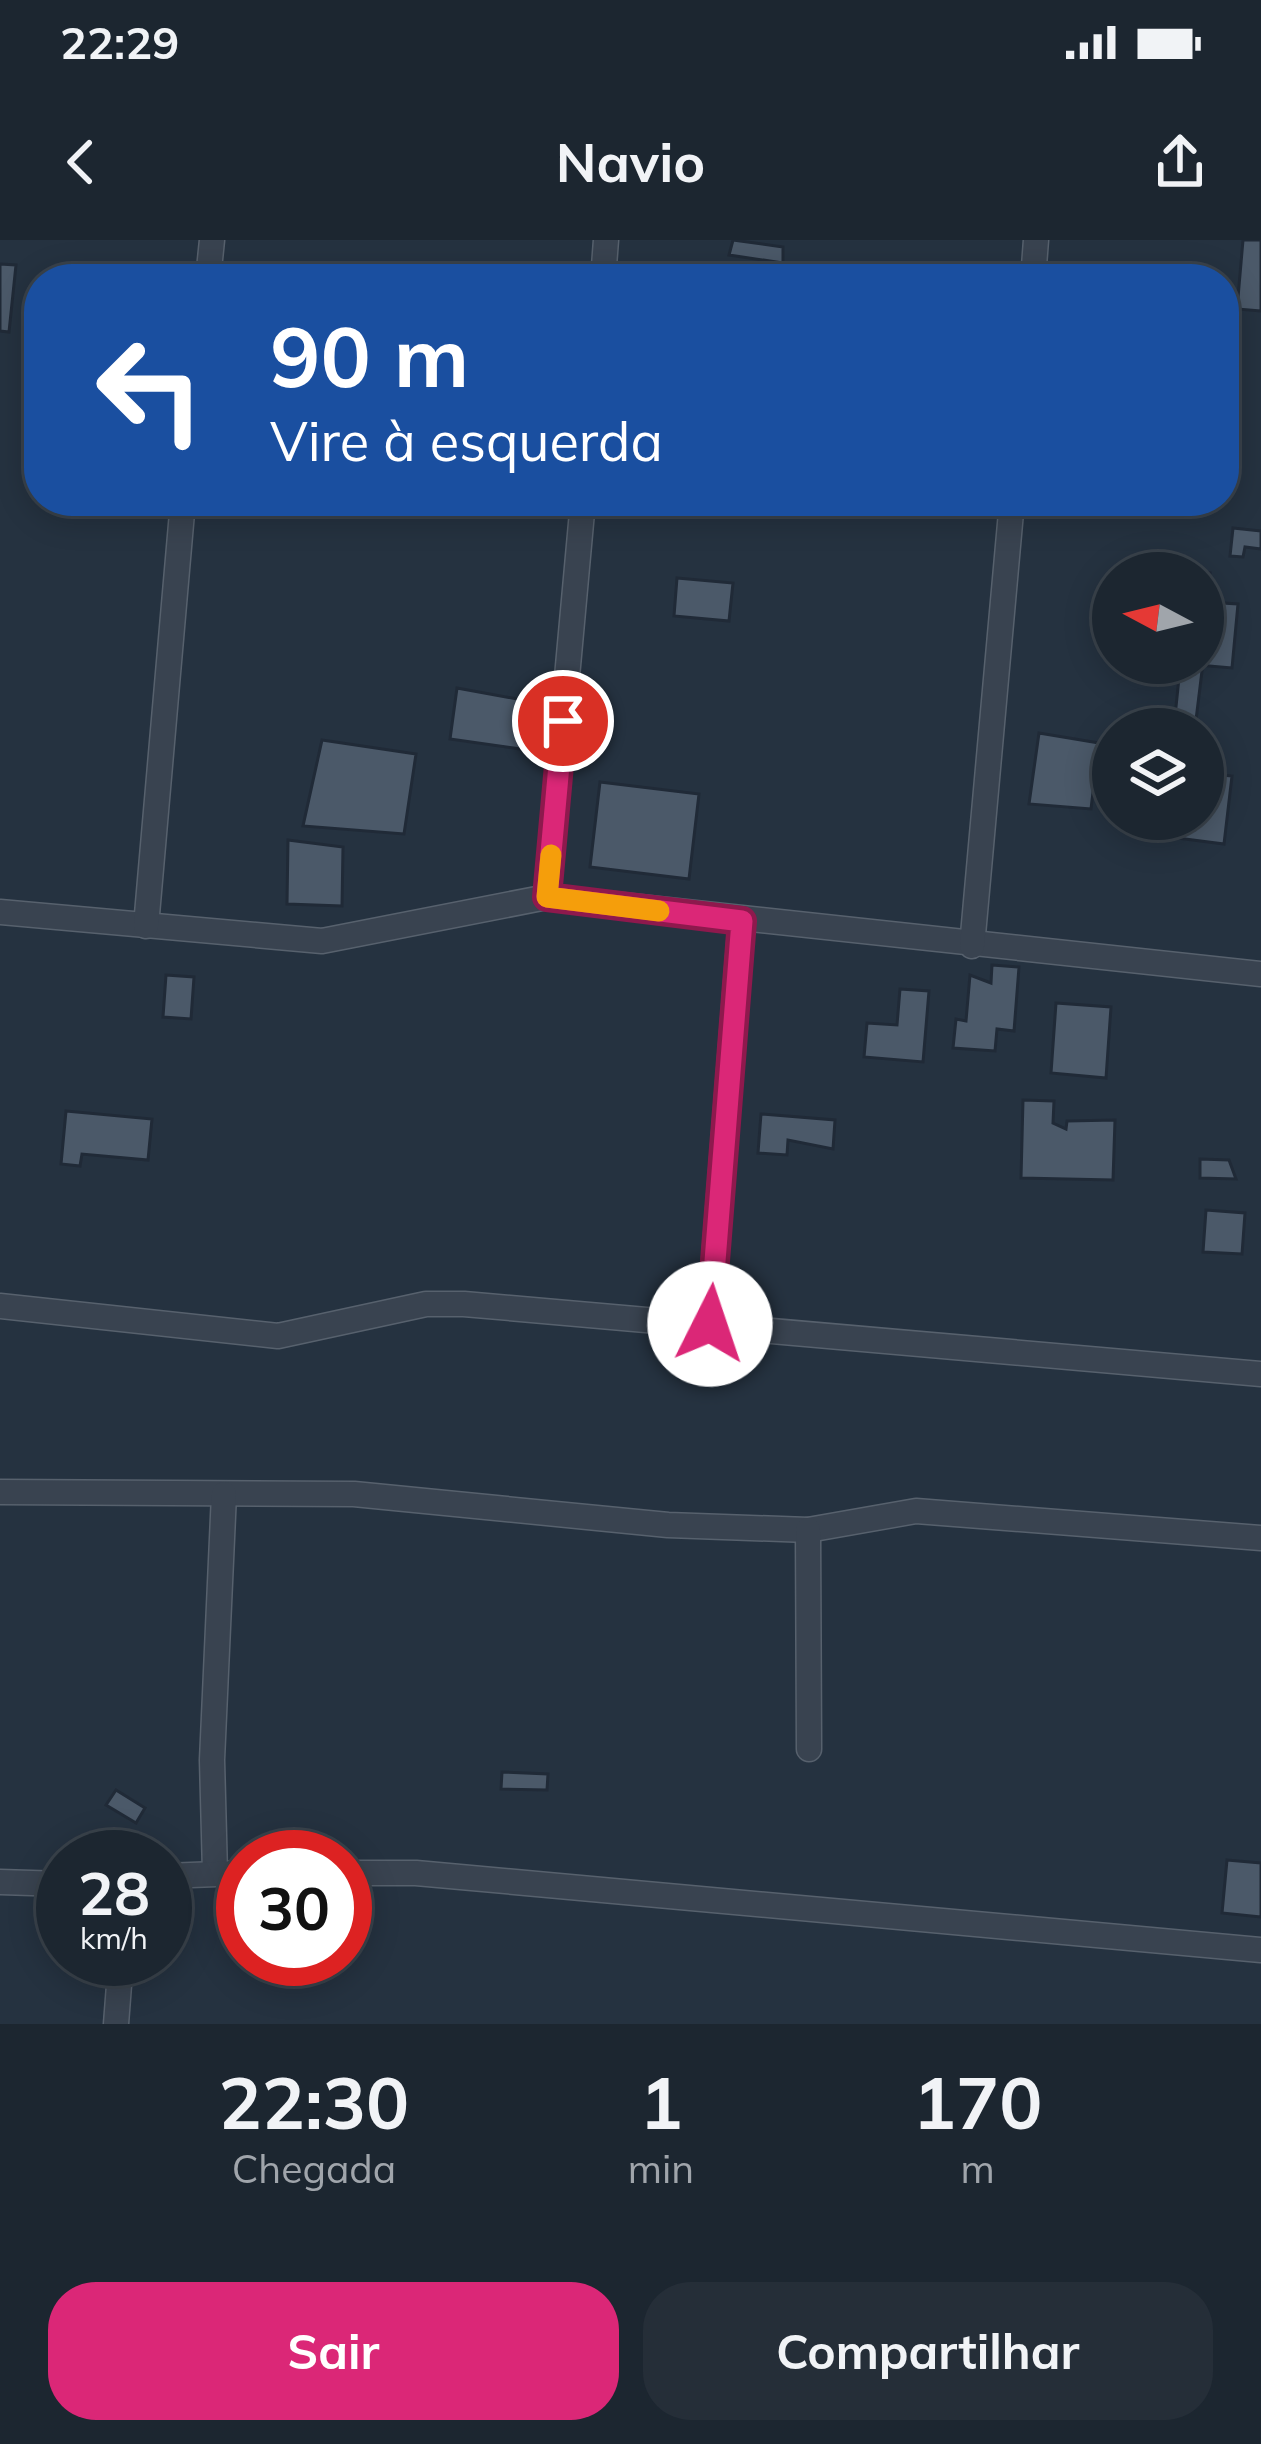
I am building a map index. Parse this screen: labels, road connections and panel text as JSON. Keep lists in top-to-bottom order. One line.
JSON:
{"north":"left","page":{"status":"22:29","header":"Navio","turn":["90 m","Vire à esquerda"],"speed":"28 km/h","limit":"30","eta":["22:30","Chegada","1","min","170","m"],"buttons":["Sair","Compartilhar"]}}
